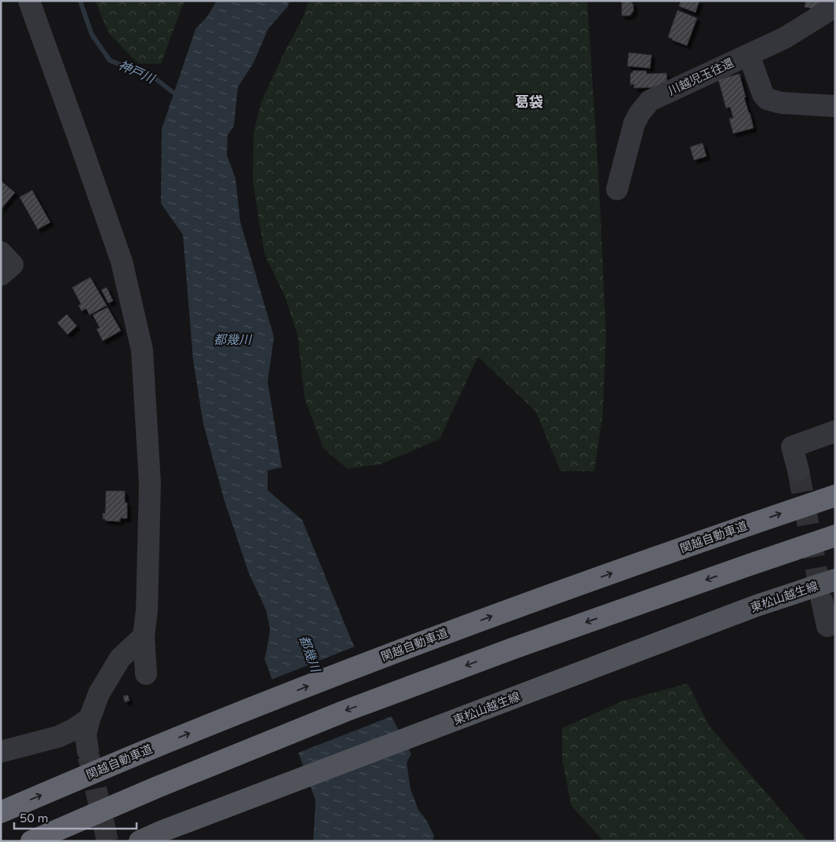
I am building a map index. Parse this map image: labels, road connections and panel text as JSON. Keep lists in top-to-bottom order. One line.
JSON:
{"streets":{"highway":["関越自動車道"],"main road":["東松山越生線"],"street":["川越児玉往還"]},"districts":["葛袋"],"water":["神戸川","都幾川"],"scale_bar":"50 m"}
